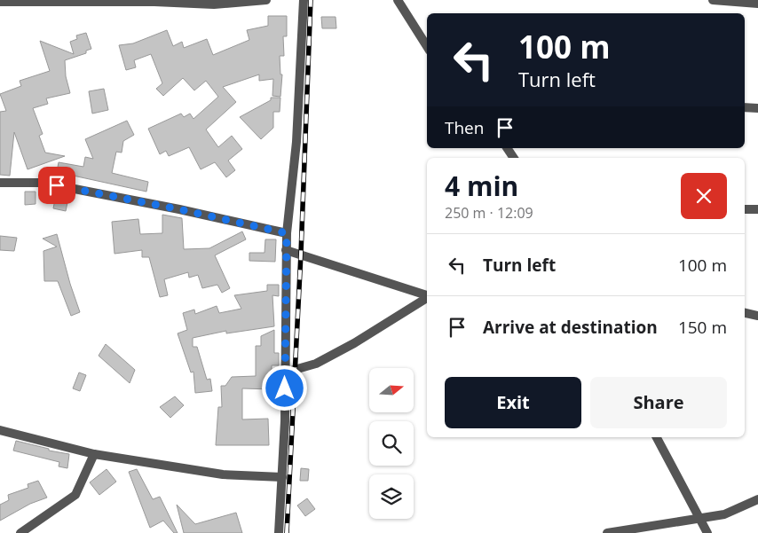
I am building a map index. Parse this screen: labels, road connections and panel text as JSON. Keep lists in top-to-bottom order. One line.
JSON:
{"north":"right","page":{"turn":["100 m","Turn left"],"then":"Then","heading":["4 min","250 m · 12:09"],"list":[{"name":"Turn left","value":"100 m"},{"name":"Arrive at destination","value":"150 m"}],"buttons":["Exit","Share"]}}
